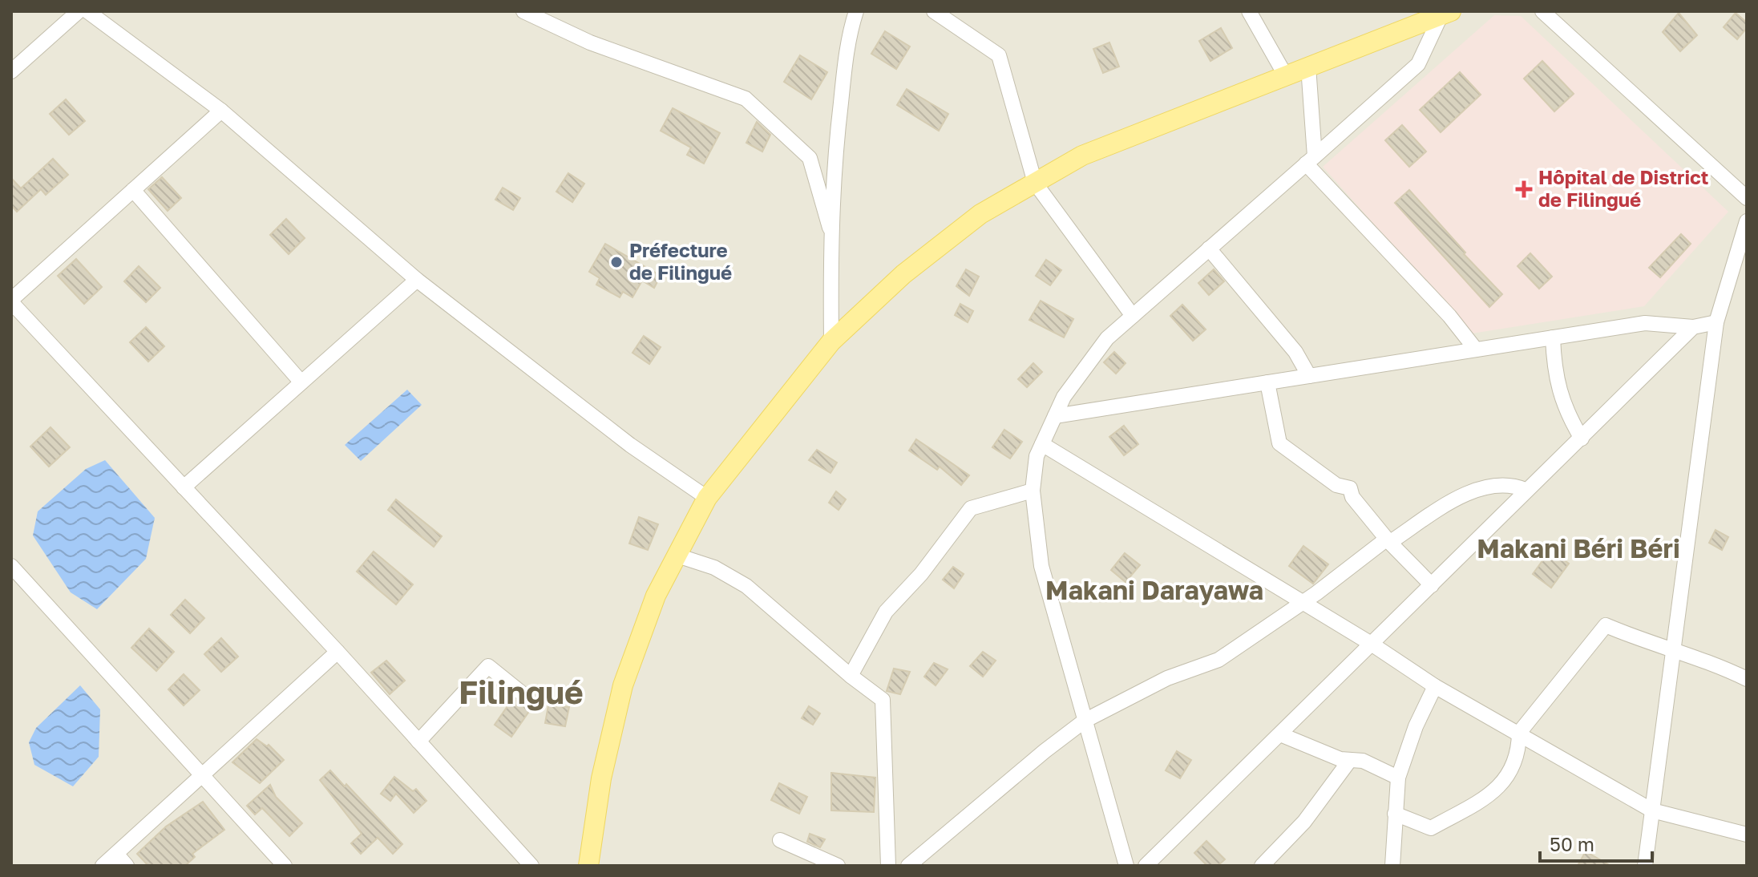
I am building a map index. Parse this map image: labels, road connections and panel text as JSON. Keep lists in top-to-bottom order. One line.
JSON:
{"districts":["Makani Béri Béri","Makani Darayawa","Filingué"],"places":{"health":["Hôpital de District de Filingué"],"other":["Préfecture de Filingué"]},"scale_bar":"50 m"}
